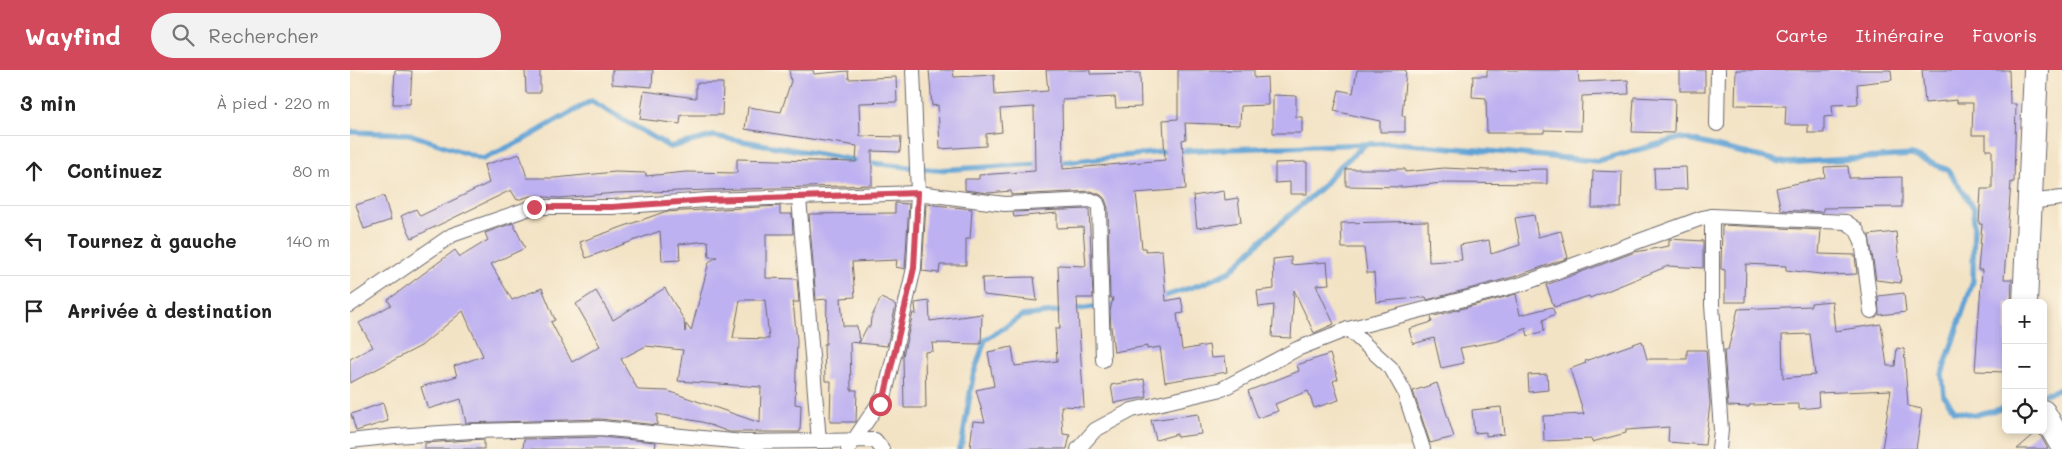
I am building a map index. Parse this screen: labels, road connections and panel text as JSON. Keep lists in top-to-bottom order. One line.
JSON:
{"page":{"header":"Wayfind","search":"Rechercher","nav":["Carte","Itinéraire","Favoris"],"heading":["3 min","À pied · 220 m"],"list":[["Continuez","80 m"],["Tournez à gauche","140 m"],"Arrivée à destination"],"map_buttons":["+","−"]}}
